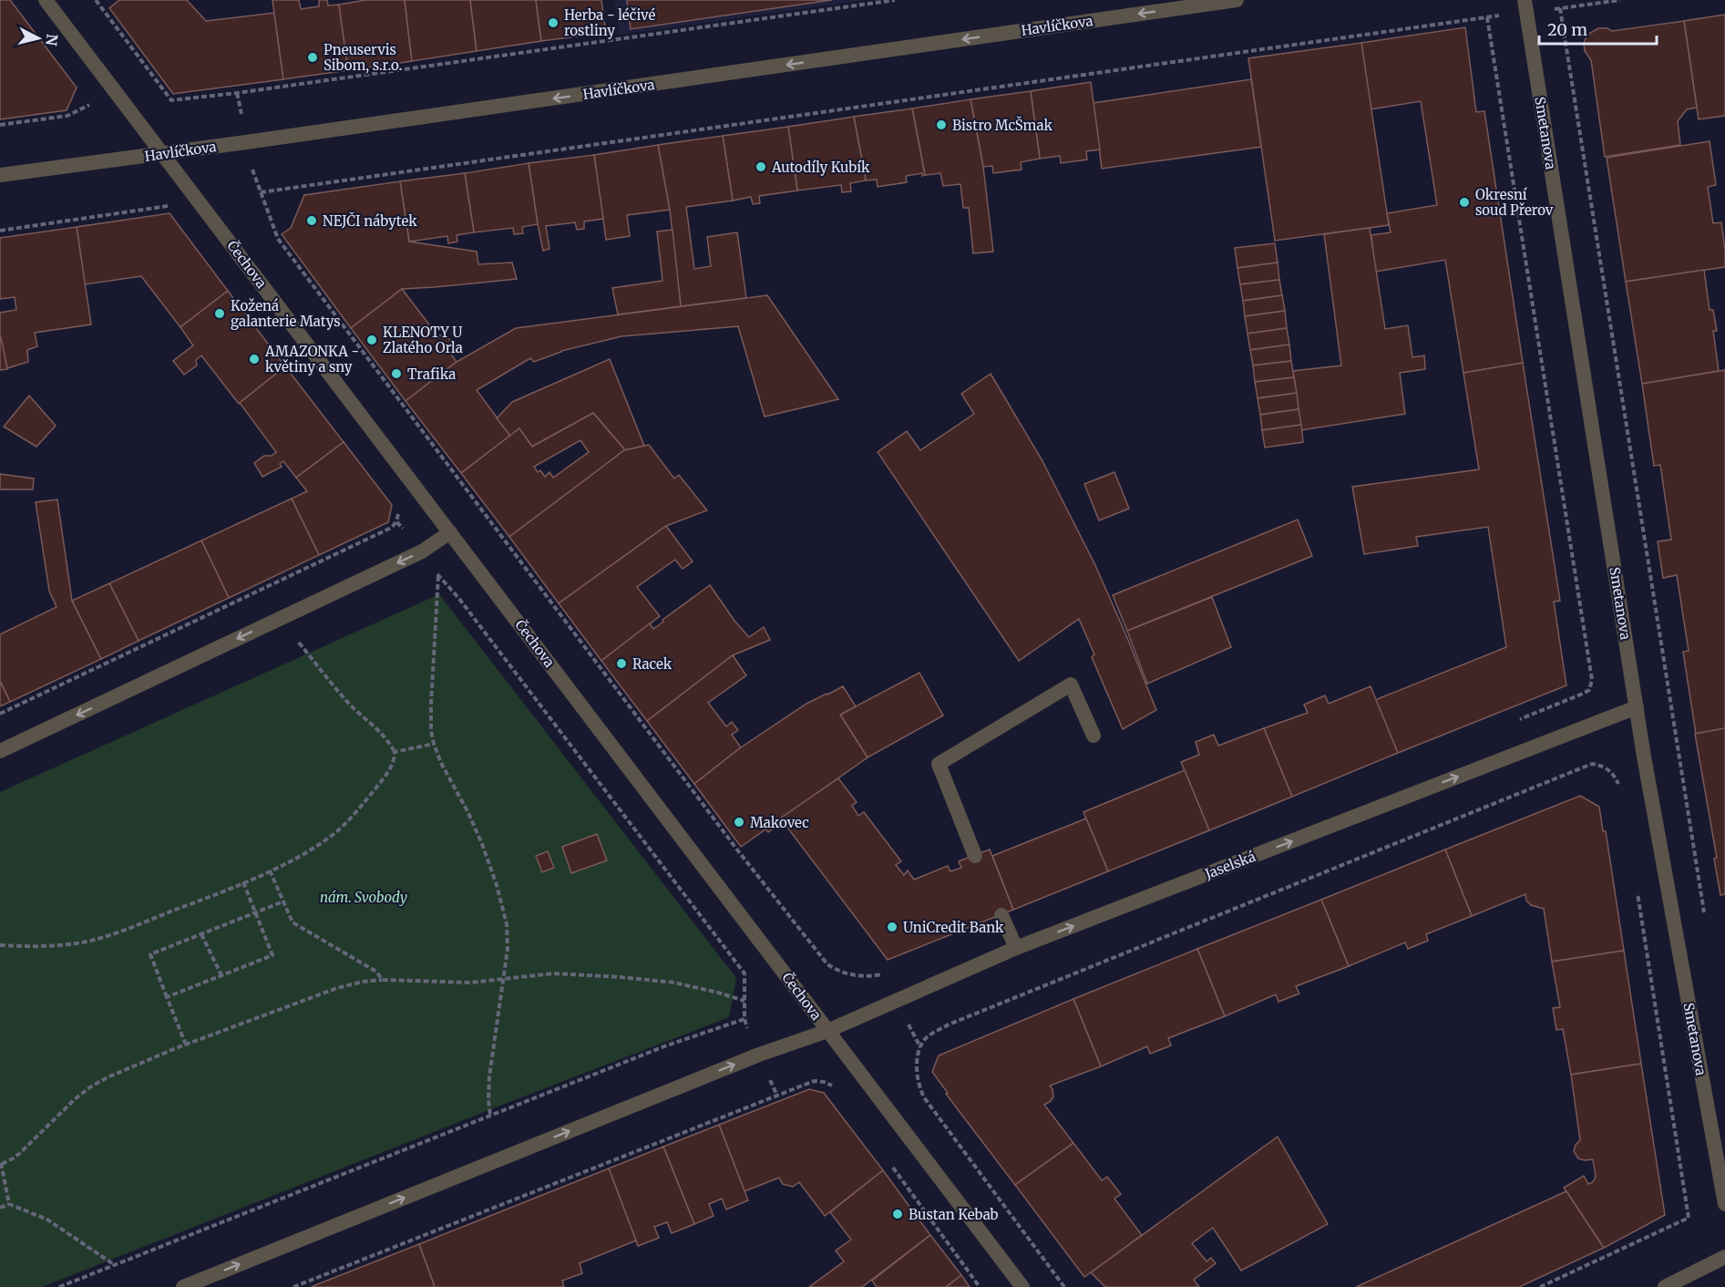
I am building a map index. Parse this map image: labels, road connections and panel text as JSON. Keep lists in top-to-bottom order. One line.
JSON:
{"streets":{"street":["Havlíčkova","Smetanova","Čechova","Jaselská"]},"crossings":[["Havlíčkova","Čechova"],["Smetanova","Jaselská"],["Čechova","Jaselská"]],"one_way":["Havlíčkova","Jaselská"],"parks":["nám. Svobody"],"places":["Herba - léčivé rostliny","Pneuservis Sibom, s.r.o.","Bistro McŠmak","Autodíly Kubík","Okresní soud Přerov","NEJČI nábytek","Kožená galanterie Matys","KLENOTY U Zlatého Orla","AMAZONKA - květiny a sny","Trafika","Racek","Makovec","UniCredit Bank","Bustan Kebab"],"scale_bar":"20 m","north":"right"}
